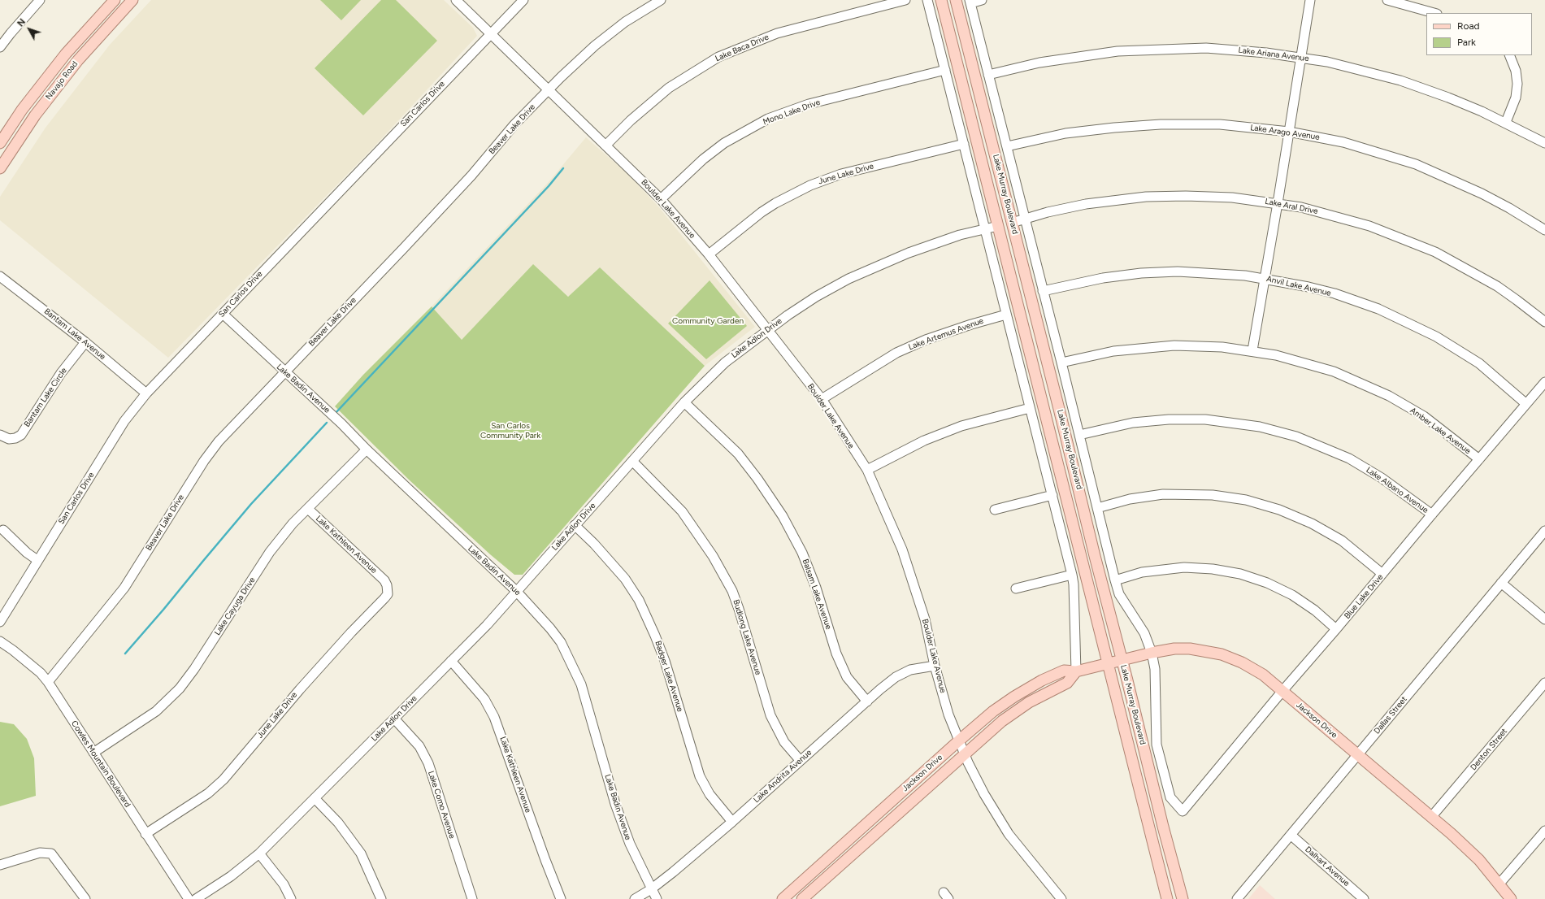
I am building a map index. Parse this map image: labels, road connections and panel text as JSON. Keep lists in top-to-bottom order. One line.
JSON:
{"streets":{"main road":["Navajo Road","Lake Murray Boulevard","Jackson Drive"],"street":["Lake Baca Drive","Lake Ariana Avenue","San Carlos Drive","Mono Lake Drive","Beaver Lake Drive","Lake Arago Avenue","June Lake Drive","Lake Aral Drive","Boulder Lake Avenue","Anvil Lake Avenue","Bantam Lake Avenue","Lake Artemus Avenue","Lake Adlon Drive","Lake Badin Avenue","Bantam Lake Circle","Amber Lake Avenue","Lake Albano Avenue","Lake Kathleen Avenue","Balsam Lake Avenue","Blue Lake Drive","Lake Cayuga Drive","Budlong Lake Avenue","Badger Lake Avenue","Dallas Street","Denton Street","Cowles Mountain Boulevard","Lake Andrita Avenue","Lake Como Avenue","Dalhart Avenue"]},"crossings":[["Lake Baca Drive","Boulder Lake Avenue"],["Lake Ariana Avenue","Lake Murray Boulevard"],["San Carlos Drive","Boulder Lake Avenue"],["San Carlos Drive","Bantam Lake Avenue"],["San Carlos Drive","Lake Badin Avenue"],["Mono Lake Drive","Boulder Lake Avenue"],["Beaver Lake Drive","Boulder Lake Avenue"],["Beaver Lake Drive","Lake Badin Avenue"],["Beaver Lake Drive","Cowles Mountain Boulevard"],["Lake Arago Avenue","Lake Murray Boulevard"],["June Lake Drive","Boulder Lake Avenue"],["June Lake Drive","Lake Kathleen Avenue"],["June Lake Drive","Cowles Mountain Boulevard"],["Lake Murray Boulevard","Lake Aral Drive"],["Lake Murray Boulevard","Anvil Lake Avenue"],["Lake Murray Boulevard","Lake Adlon Drive"],["Lake Murray Boulevard","Amber Lake Avenue"],["Lake Murray Boulevard","Lake Albano Avenue"],["Lake Murray Boulevard","Blue Lake Drive"],["Lake Murray Boulevard","Jackson Drive"],["Boulder Lake Avenue","Lake Artemus Avenue"],["Boulder Lake Avenue","Lake Adlon Drive"],["Boulder Lake Avenue","Jackson Drive"],["Boulder Lake Avenue","Lake Andrita Avenue"],["Anvil Lake Avenue","Blue Lake Drive"],["Bantam Lake Avenue","Bantam Lake Circle"],["Lake Adlon Drive","Lake Badin Avenue"],["Lake Adlon Drive","Lake Kathleen Avenue"],["Lake Adlon Drive","Balsam Lake Avenue"],["Lake Adlon Drive","Budlong Lake Avenue"],["Lake Adlon Drive","Badger Lake Avenue"],["Lake Adlon Drive","Lake Como Avenue"],["Lake Badin Avenue","Lake Cayuga Drive"],["Lake Badin Avenue","Lake Andrita Avenue"],["Amber Lake Avenue","Blue Lake Drive"],["Lake Albano Avenue","Blue Lake Drive"],["Lake Kathleen Avenue","Lake Cayuga Drive"],["Balsam Lake Avenue","Lake Andrita Avenue"],["Blue Lake Drive","Jackson Drive"],["Lake Cayuga Drive","Cowles Mountain Boulevard"],["Budlong Lake Avenue","Lake Andrita Avenue"],["Badger Lake Avenue","Lake Andrita Avenue"],["Dallas Street","Jackson Drive"],["Dallas Street","Dalhart Avenue"],["Jackson Drive","Denton Street"]],"parks":["Community Garden","San Carlos Community Park"],"legend":["Road","Park"],"north":"top left"}
